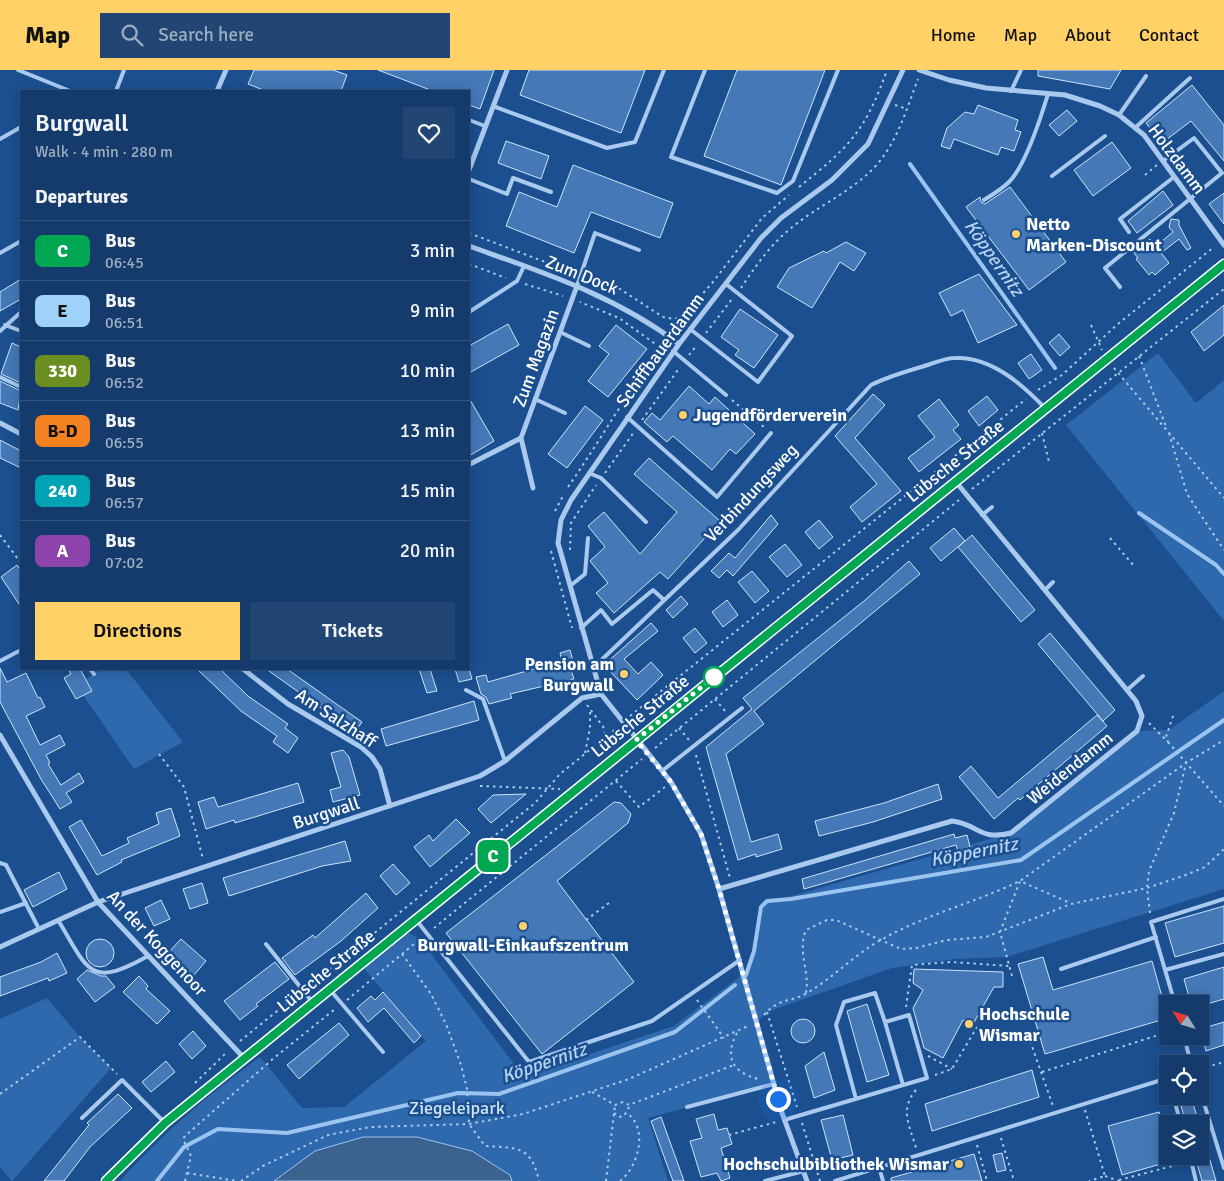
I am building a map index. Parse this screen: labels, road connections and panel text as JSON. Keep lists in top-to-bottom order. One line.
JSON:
{"streets":{"street":["Holzdamm","Zum Dock","Schiffbauerdamm","Zum Magazin","Lübsche Straße","Am Salzhaff","Weidendamm","Burgwall","An der Koggenoor"],"lane":["Verbindungsweg"]},"crossings":[["Zum Dock","Schiffbauerdamm"],["Zum Dock","Zum Magazin"],["Schiffbauerdamm","Verbindungsweg"],["Schiffbauerdamm","Burgwall"],["Lübsche Straße","Verbindungsweg"],["Lübsche Straße","An der Koggenoor"],["Am Salzhaff","Burgwall"],["Burgwall","An der Koggenoor"]],"water":["Köppernitz"],"parks":["Ziegeleipark"],"places":["Netto Marken-Discount","Jugendförderverein","Pension am Burgwall","Burgwall-Einkaufszentrum","Hochschule Wismar","Hochschulbibliothek Wismar"],"lines":["bus line C"],"north":"top left","page":{"header":"Map","search":"Search here","nav":["Home","Map","About","Contact"],"on_map":"C","heading":[["Burgwall","Walk · 4 min · 280 m"],"Departures"],"list":[{"mark":"C","name":"Bus","note":"06:45","value":"3 min"},{"mark":"E","name":"Bus","note":"06:51","value":"9 min"},{"mark":"330","name":"Bus","note":"06:52","value":"10 min"},{"mark":"B-D","name":"Bus","note":"06:55","value":"13 min"},{"mark":"240","name":"Bus","note":"06:57","value":"15 min"},{"mark":"A","name":"Bus","note":"07:02","value":"20 min"}],"buttons":["Directions","Tickets"]}}
